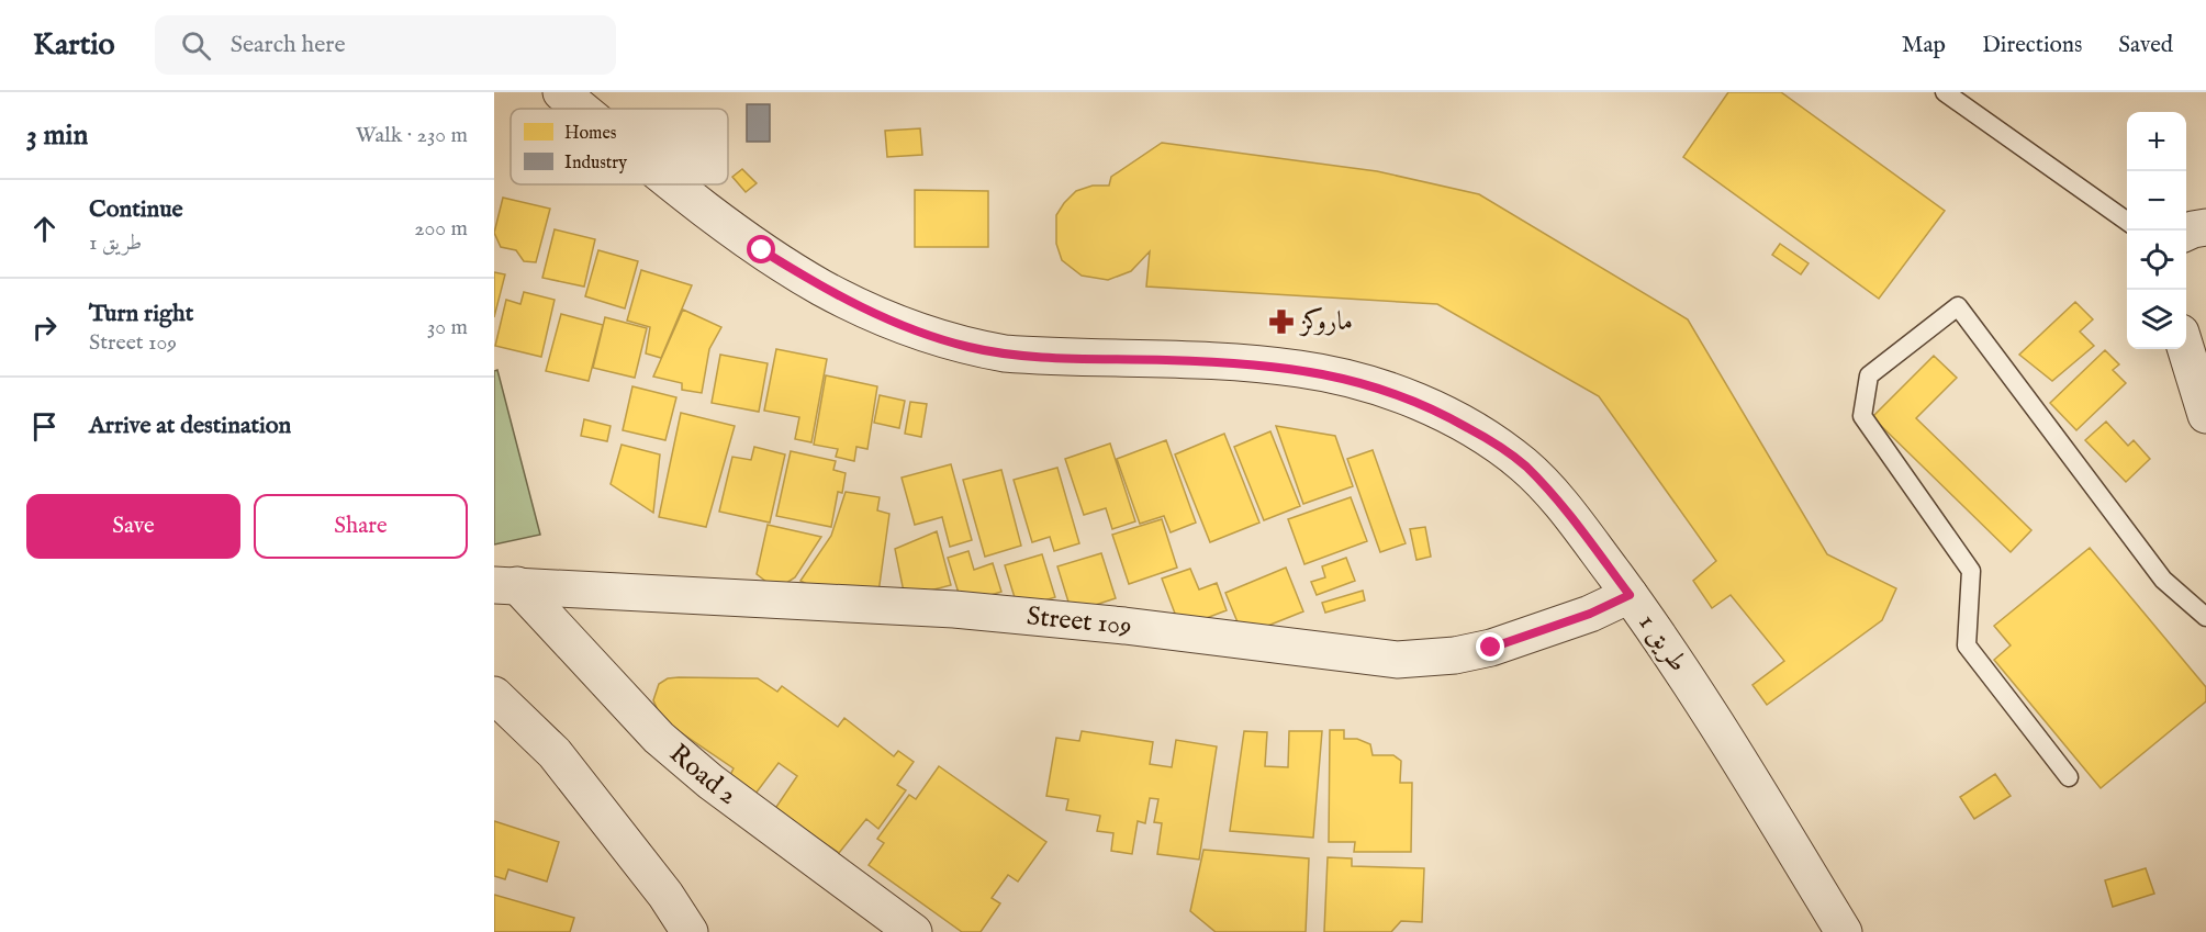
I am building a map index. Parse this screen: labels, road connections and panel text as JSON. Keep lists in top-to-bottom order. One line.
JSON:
{"streets":{"street":["Street 109","طريق 1","Road 2"]},"crossings":[["Street 109","طريق 1"],["Street 109","Road 2"]],"places":{"pharmacy":["ماروكز"]},"legend":["Homes","Industry"],"page":{"header":"Kartio","search":"Search here","nav":["Map","Directions","Saved"],"heading":["3 min","Walk · 230 m"],"map_buttons":["+","−"],"list":[["Continue","طريق 1","200 m"],["Turn right","Street 109","30 m"],"Arrive at destination"],"buttons":["Save","Share"]}}
